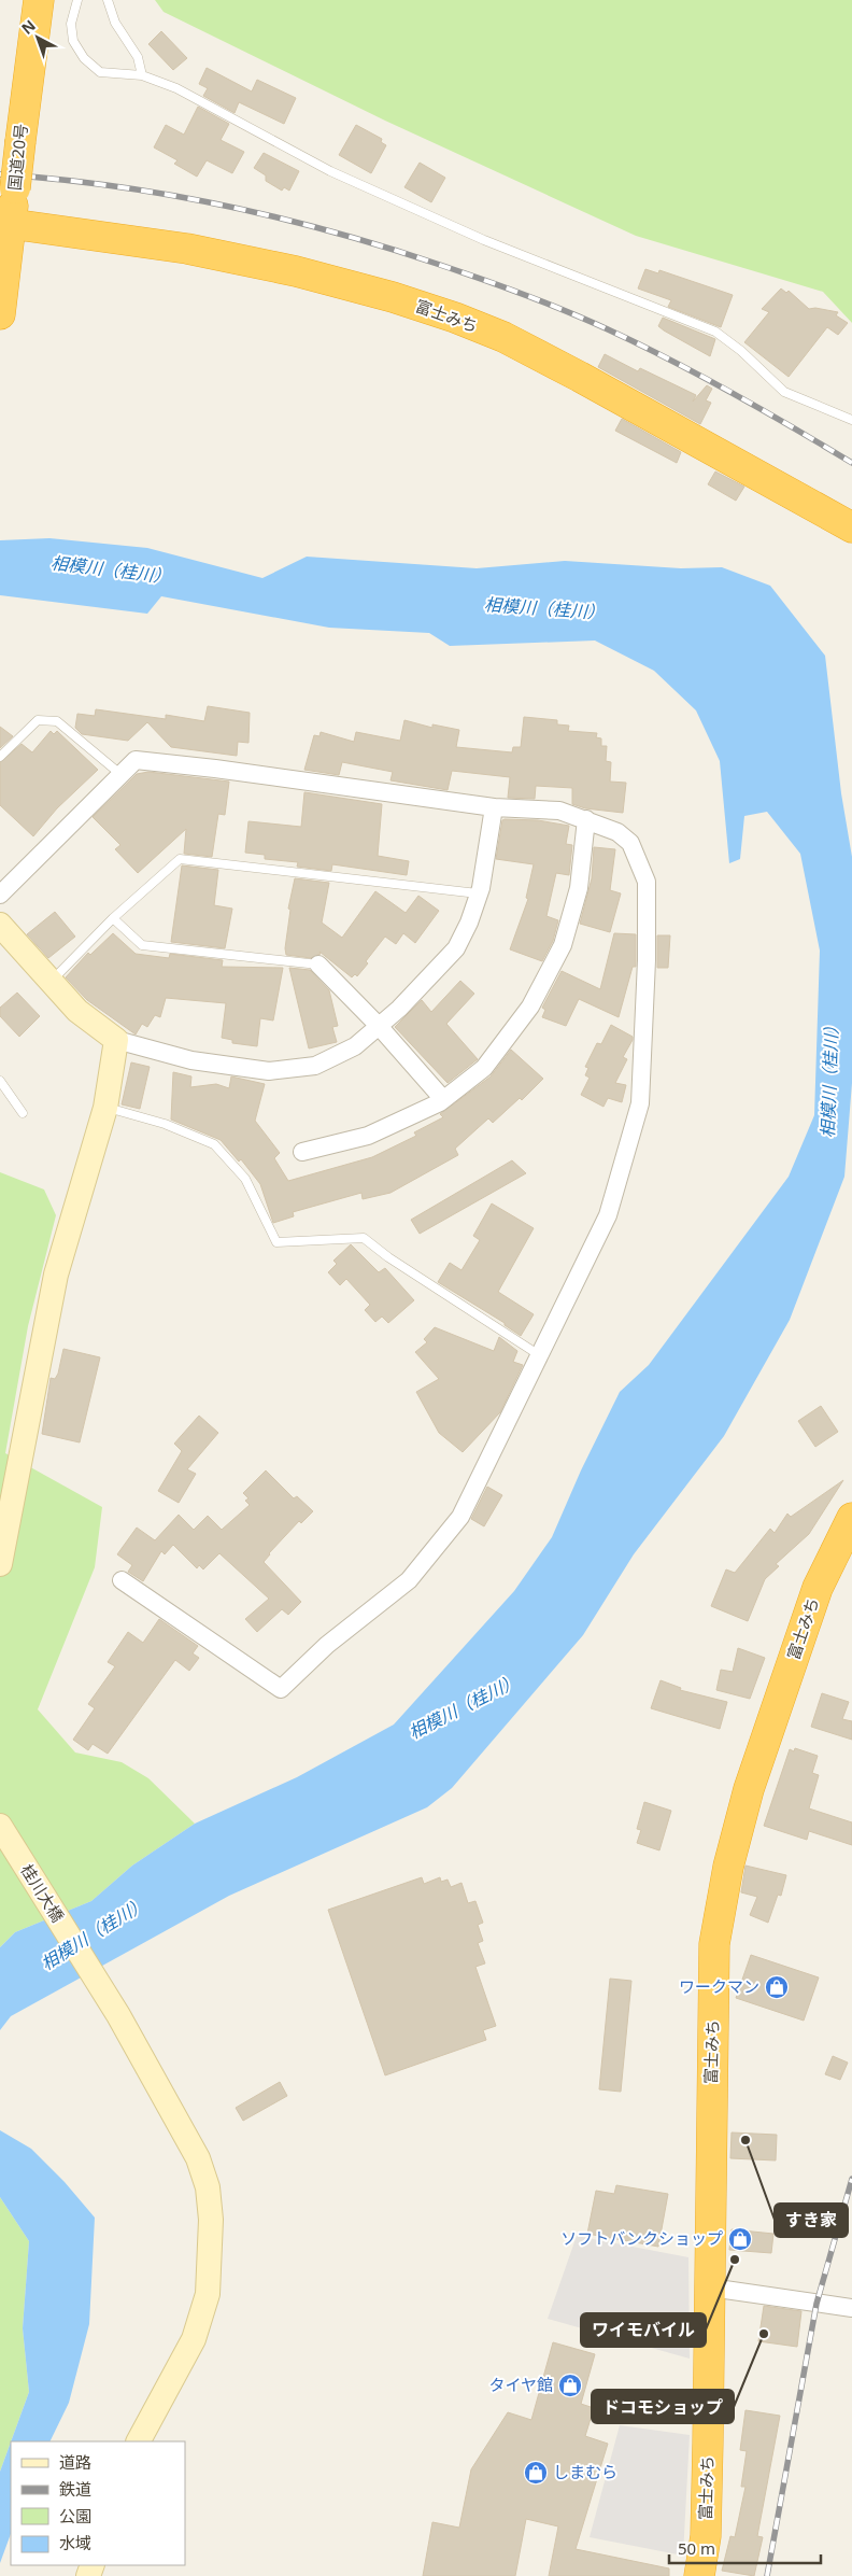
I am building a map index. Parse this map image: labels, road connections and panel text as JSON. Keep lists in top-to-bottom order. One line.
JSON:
{"streets":{"highway":["国道20号","富士みち"],"street":["桂川大橋"]},"crossings":[["国道20号","富士みち"]],"water":["相模川（桂川）"],"places":{"shop":["ワークマン","ソフトバンクショップ","タイヤ館","しまむら"],"other":["すき家","ワイモバイル","ドコモショップ"]},"legend":["道路","鉄道","公園","水域"],"scale_bar":"50 m","north":"top left"}
